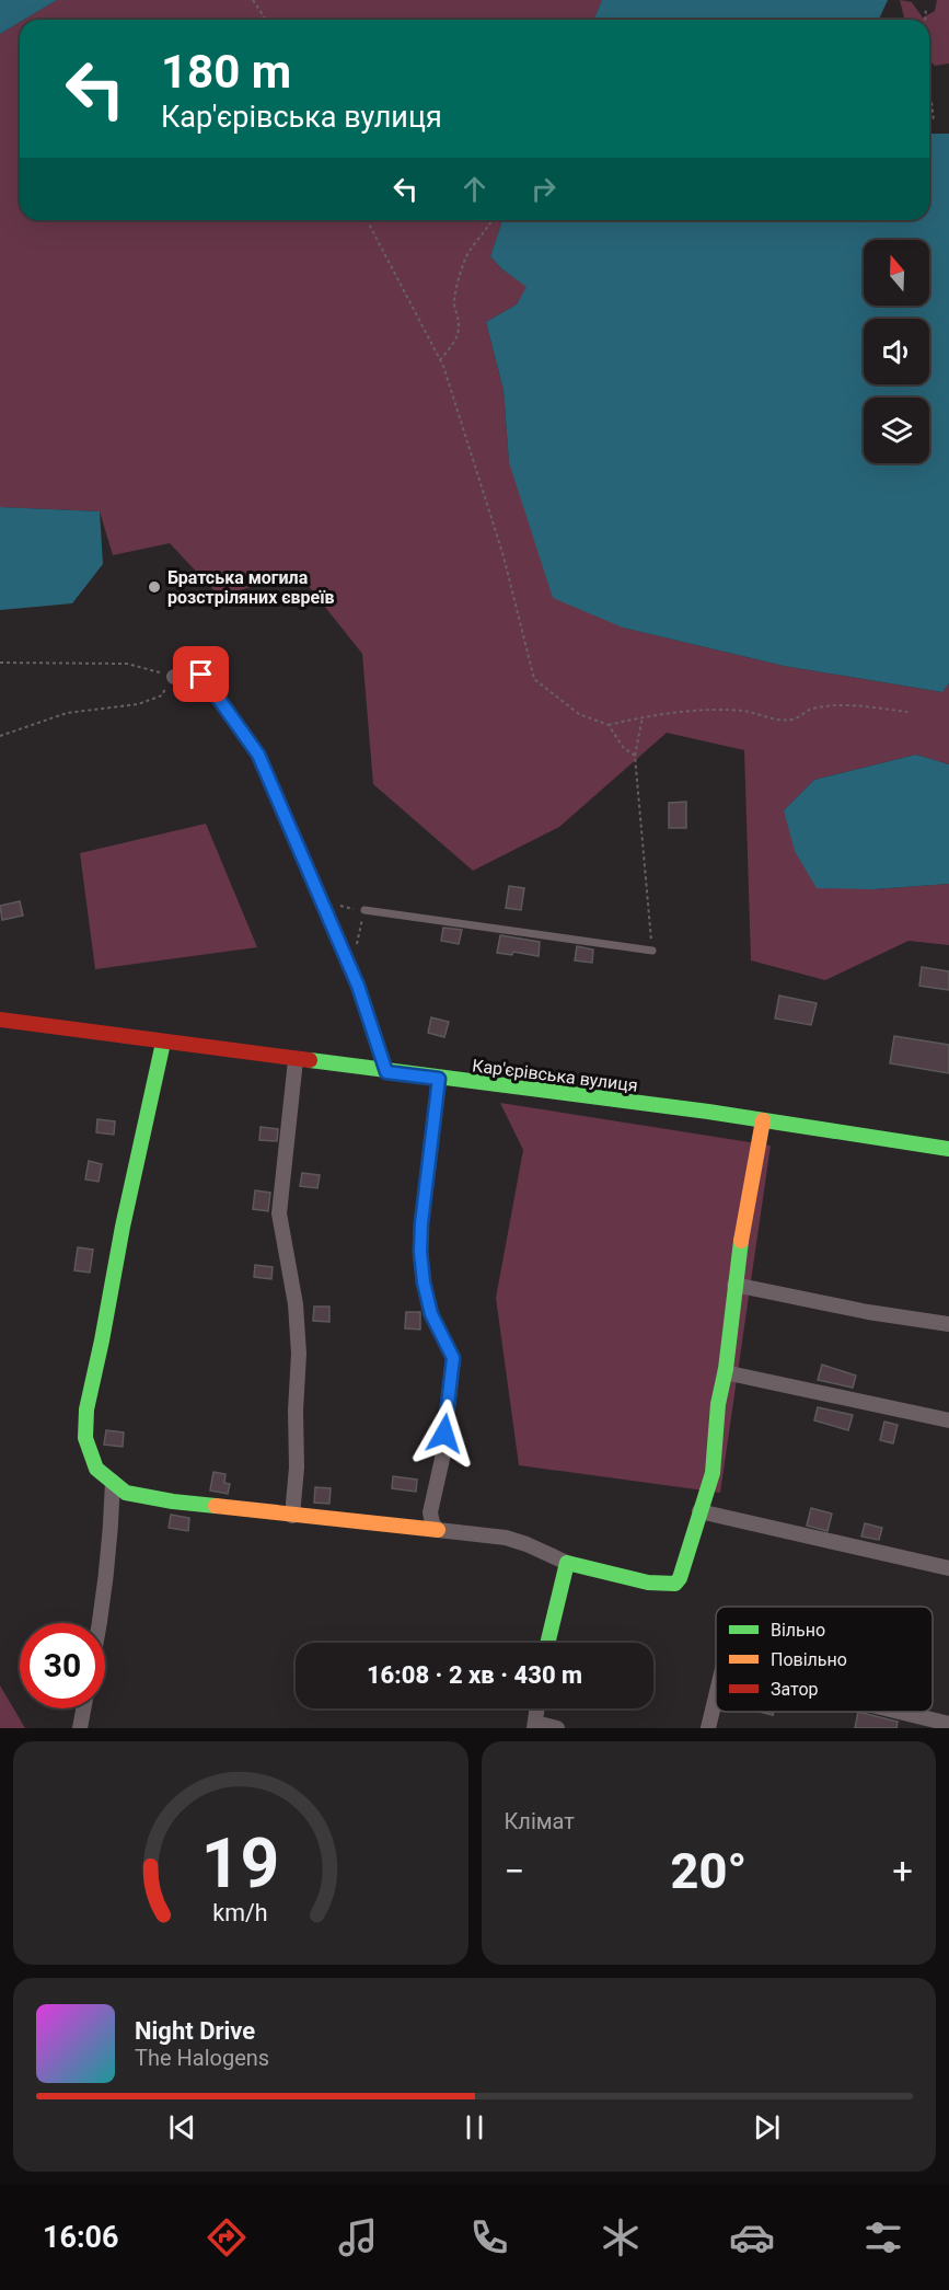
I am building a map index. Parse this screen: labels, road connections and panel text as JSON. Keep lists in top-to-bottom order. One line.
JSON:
{"streets":{"street":["Кар'єрівська вулиця"]},"places":["Братська могила розстріляних євреїв"],"legend":["Вільно","Повільно","Затор"],"north":"top","page":{"turn":["180 m","Кар'єрівська вулиця"],"limit":"30","trip":"16:08 · 2 хв · 430 m","tile":"Клімат","heat":["−","20°","+"],"song":["Night Drive","The Halogens"],"tabs":"16:06","gauge":["19","km/h"]}}
